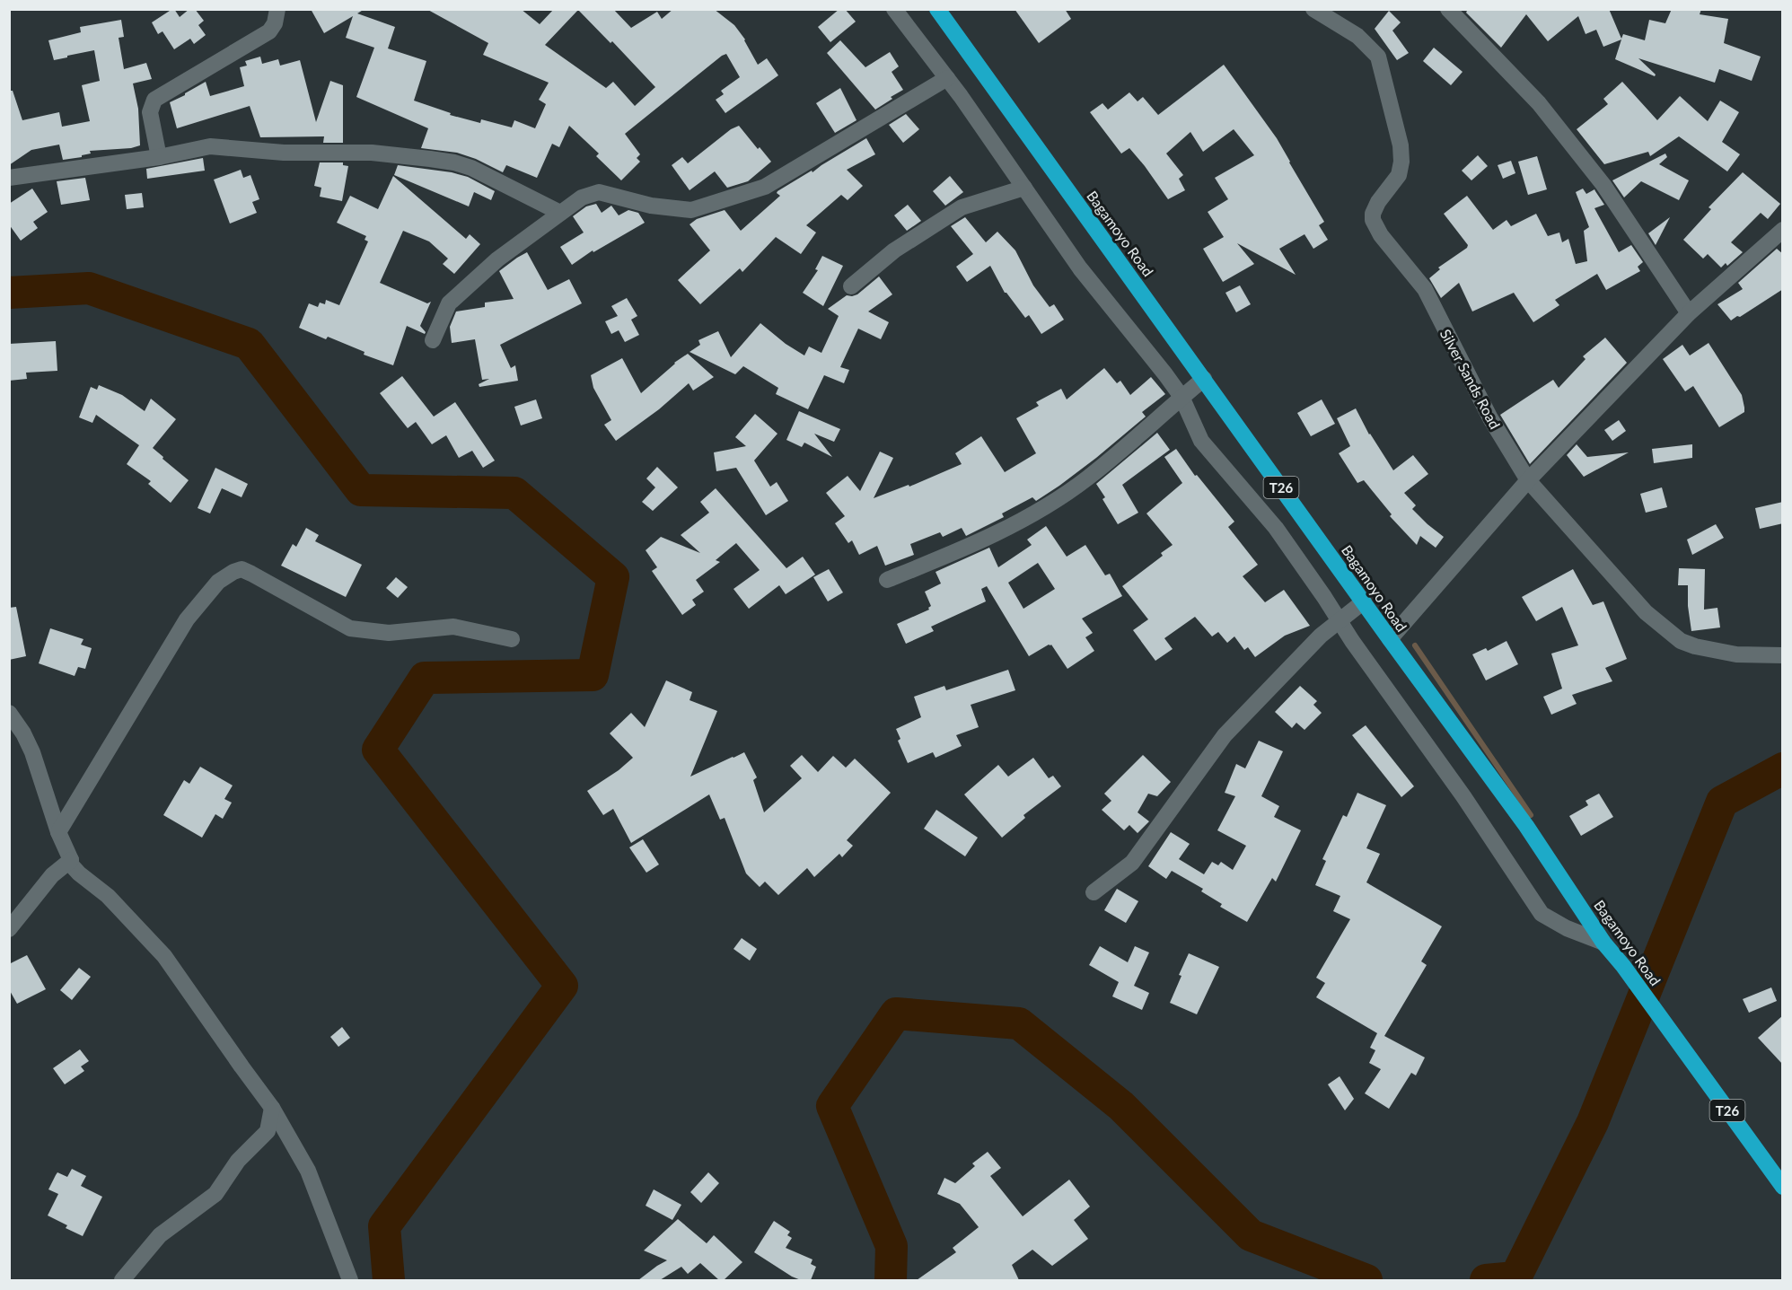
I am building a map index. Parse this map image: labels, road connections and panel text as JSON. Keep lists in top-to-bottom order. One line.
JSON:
{"streets":{"highway":["Bagamoyo Road","T26"],"street":["Silver Sands Road"]}}
